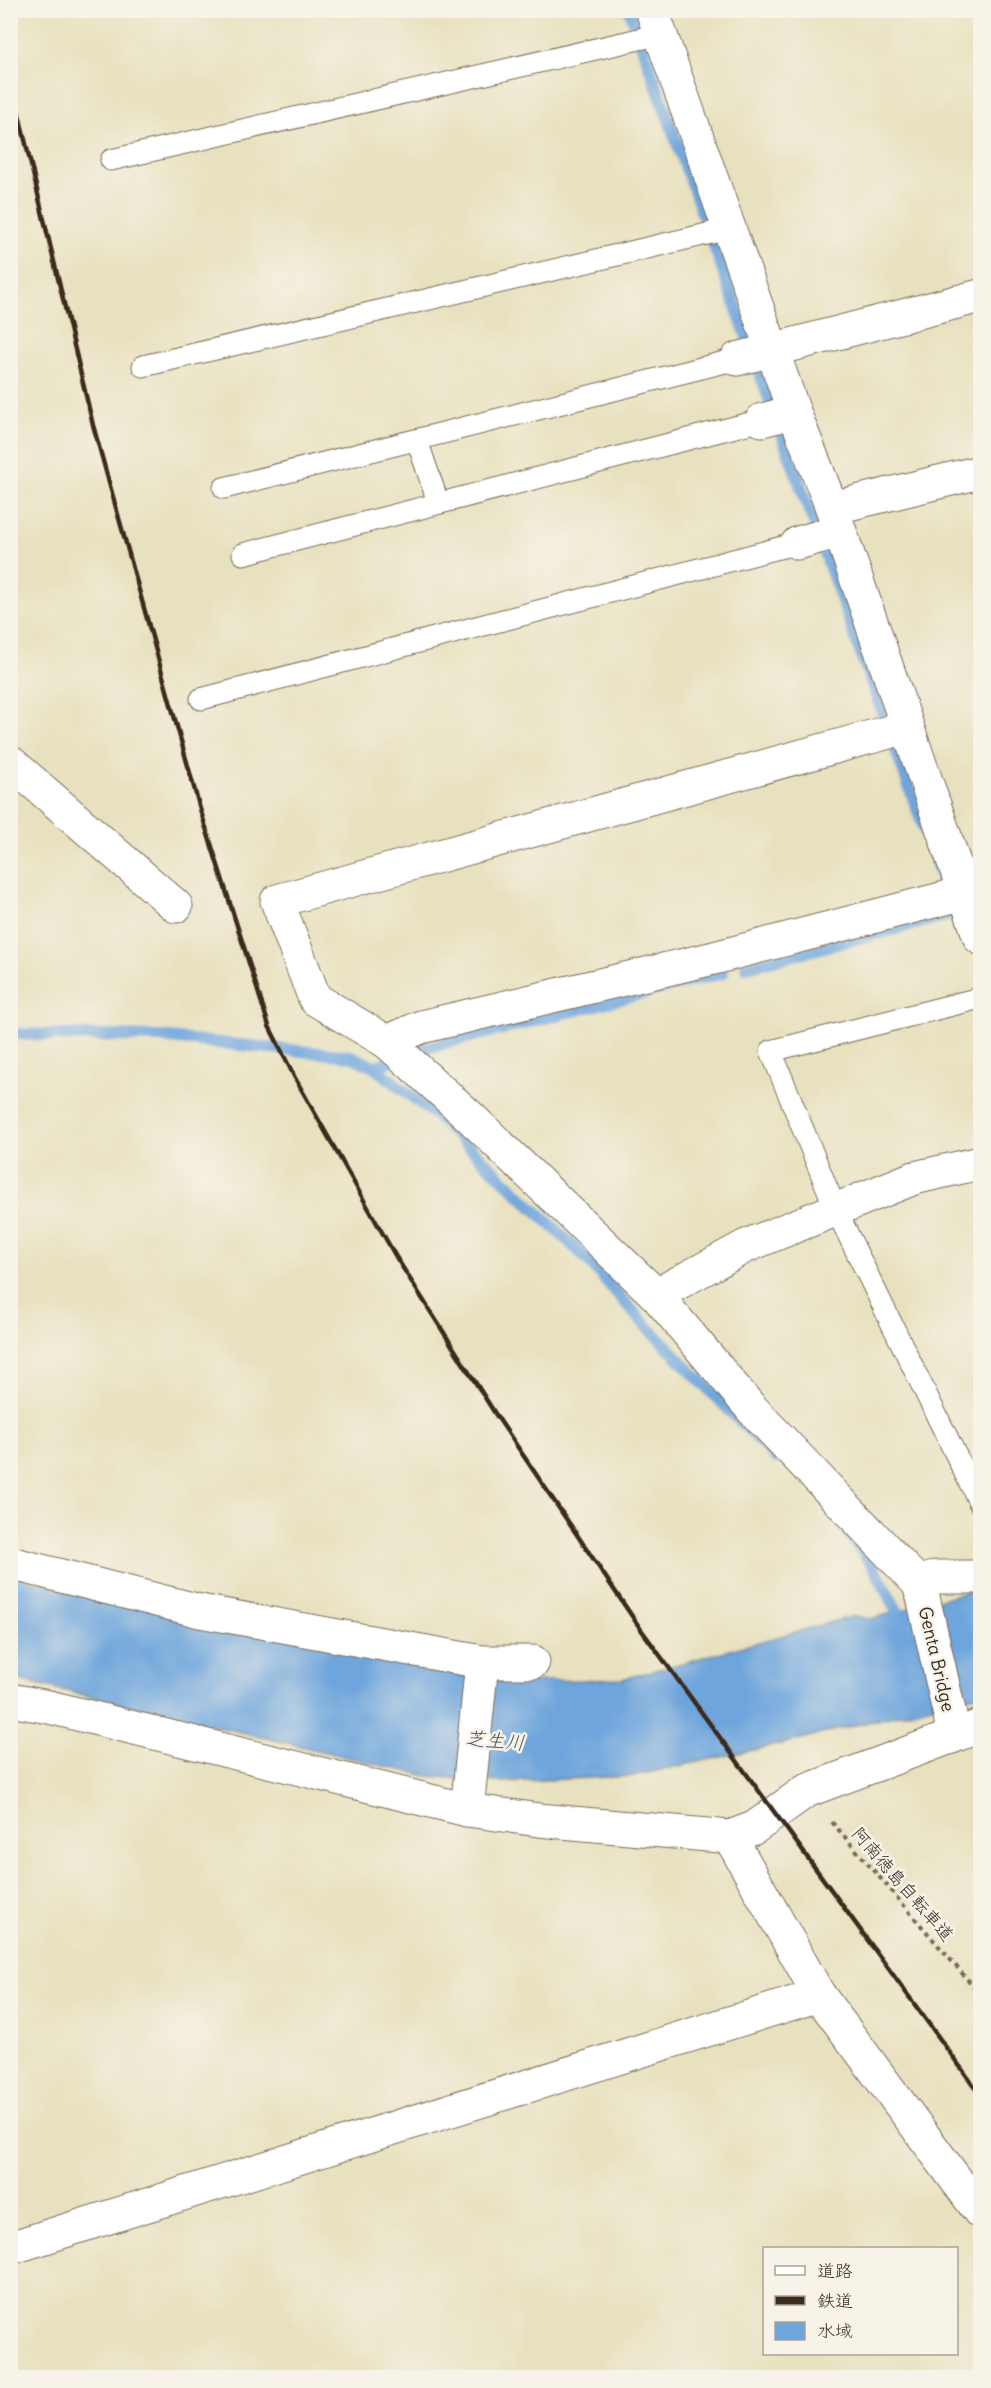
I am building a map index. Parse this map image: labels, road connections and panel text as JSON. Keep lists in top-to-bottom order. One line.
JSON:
{"streets":{"street":["Genta Bridge"],"path":["阿南徳島自転車道"]},"water":["芝生川"],"legend":["道路","鉄道","水域"]}
